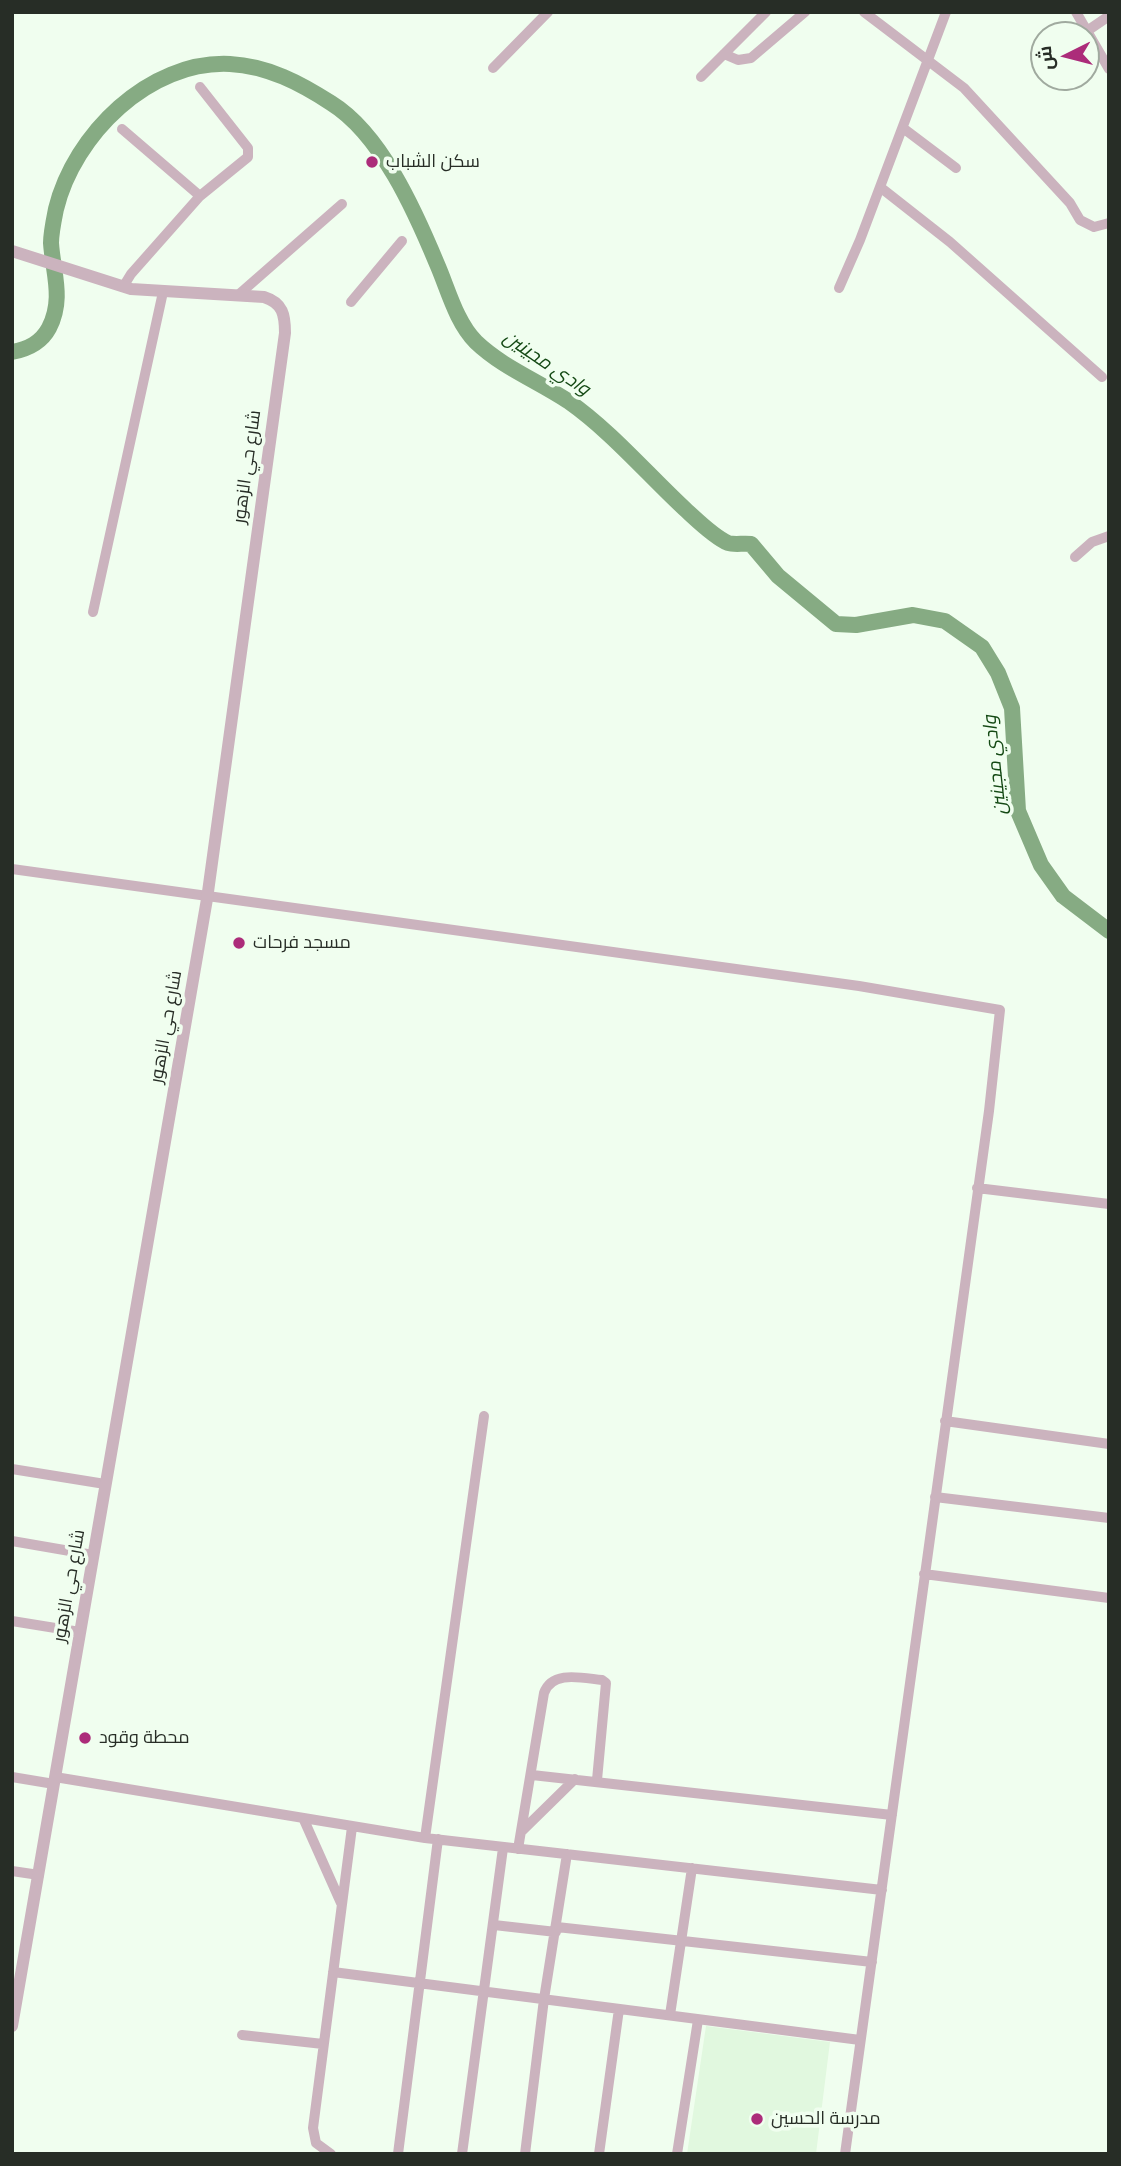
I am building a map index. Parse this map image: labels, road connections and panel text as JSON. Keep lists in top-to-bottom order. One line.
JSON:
{"streets":{"street":["شارع حي الزهور"]},"water":["وادي مجينين"],"places":["سكن الشباب","مسجد فرحات","محطة وقود","مدرسة الحسين"],"north":"left"}
